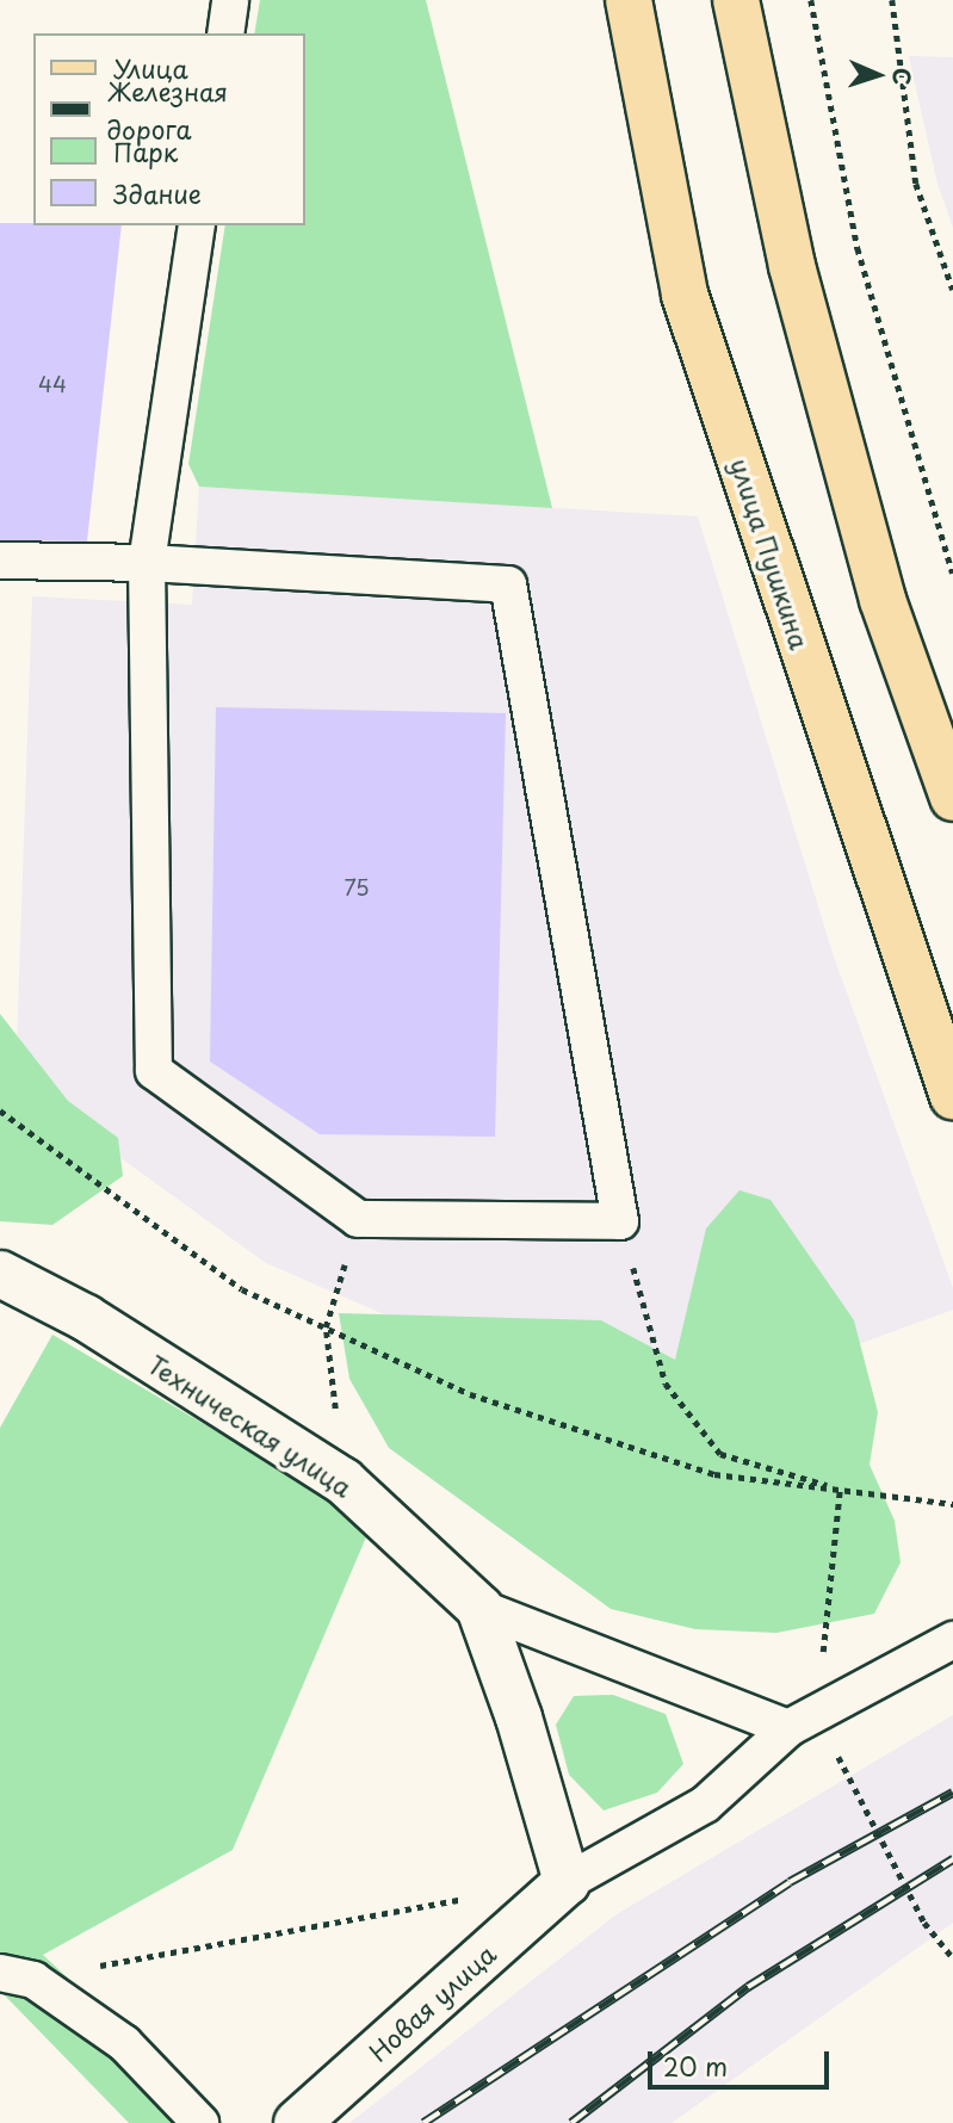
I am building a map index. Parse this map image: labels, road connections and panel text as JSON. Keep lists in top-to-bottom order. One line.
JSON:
{"streets":{"main road":["улица Пушкина"],"street":["Техническая улица","Новая улица"]},"house_numbers":["44","75"],"legend":["Улица","Железная дорога","Парк","Здание"],"scale_bar":"20 m","north":"right"}
